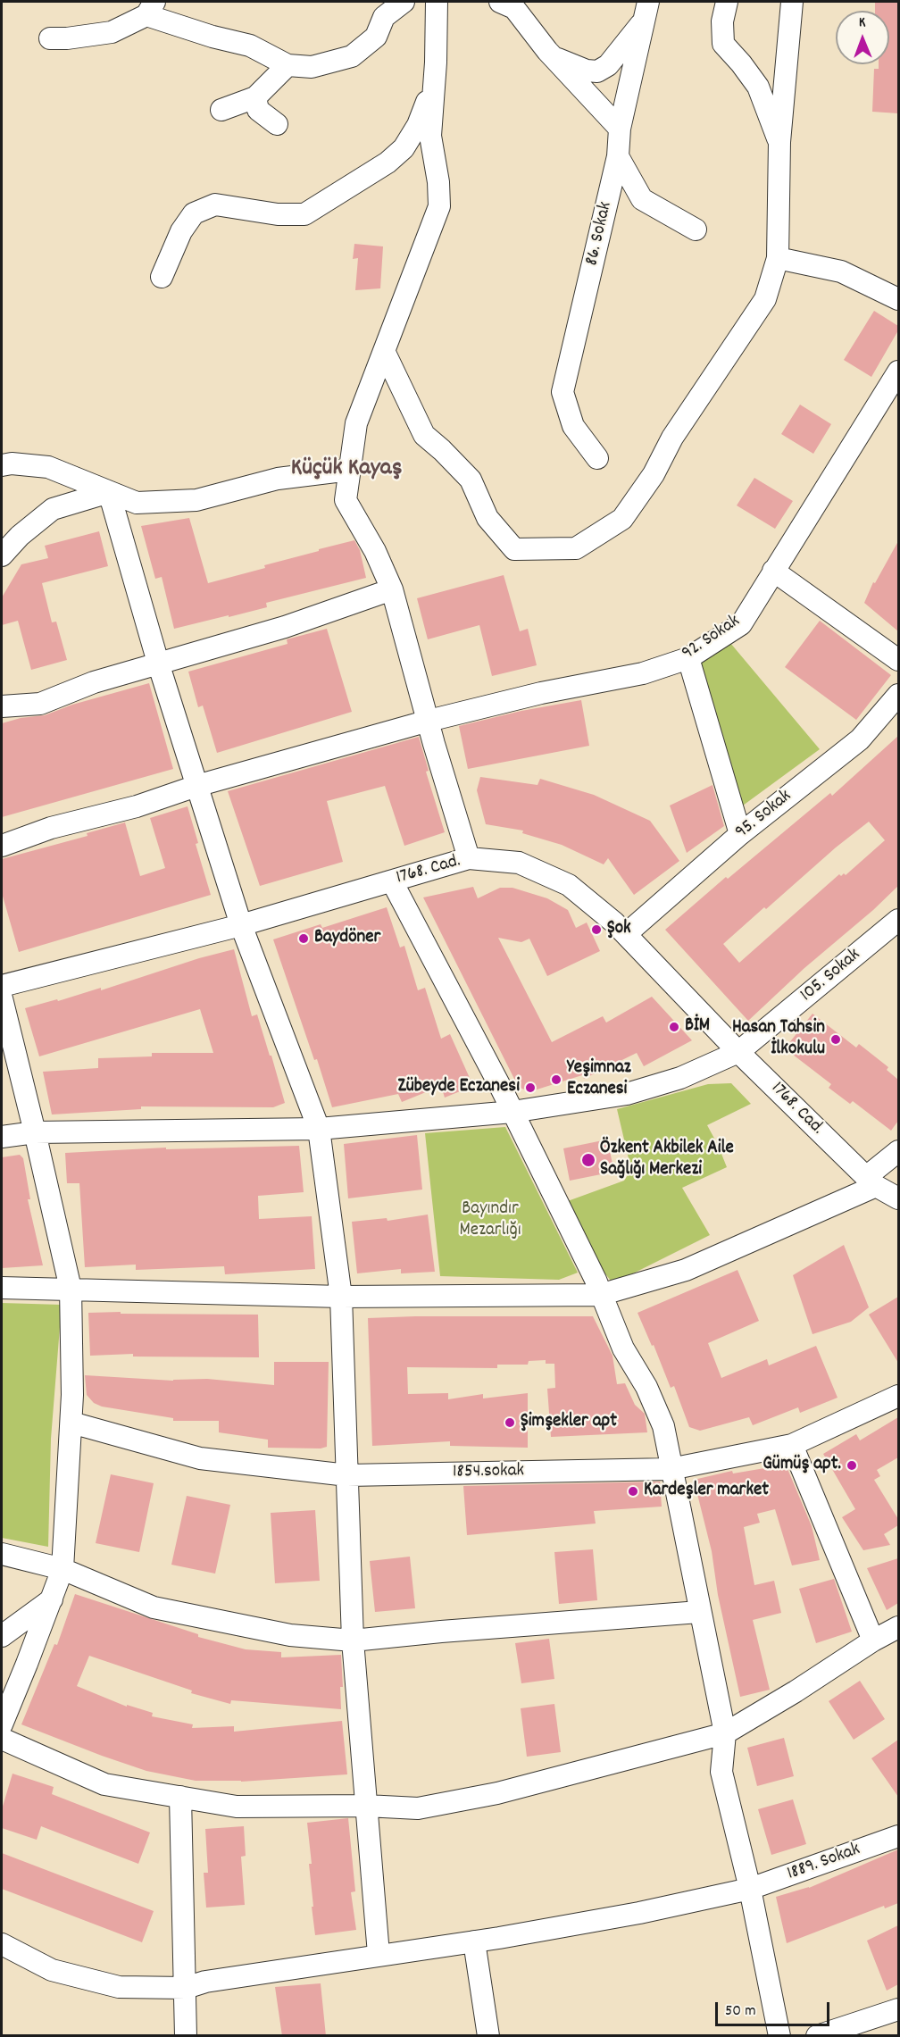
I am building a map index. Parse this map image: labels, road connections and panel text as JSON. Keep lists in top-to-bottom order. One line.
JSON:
{"streets":{"street":["86. Sokak","92. Sokak","95. Sokak","1768. Cad.","105. Sokak","1854.sokak","1889. Sokak"]},"crossings":[["95. Sokak","1768. Cad."],["1768. Cad.","105. Sokak"]],"districts":["Küçük Kayaş"],"parks":["Bayındır Mezarlığı"],"places":["Şok","Baydöner","BİM","Hasan Tahsin İlkokulu","Yeşimnaz Eczanesi","Zübeyde Eczanesi","Özkent Akbilek Aile Sağlığı Merkezi","Şimşekler apt","Gümüş apt.","Kardeşler market"],"scale_bar":"50 m","north":"top"}
